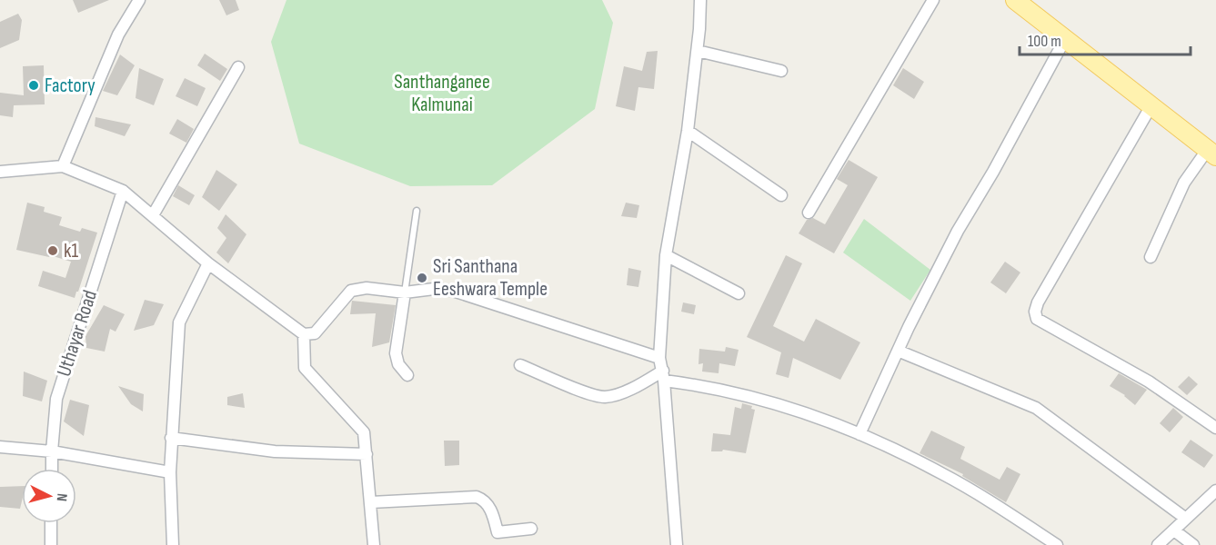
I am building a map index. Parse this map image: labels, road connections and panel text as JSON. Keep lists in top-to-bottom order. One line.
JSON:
{"streets":{"street":["Uthayar Road"]},"parks":["Santhanganee Kalmunai"],"places":["Factory","k1","Sri Santhana Eeshwara Temple"],"scale_bar":"100 m","north":"right"}
